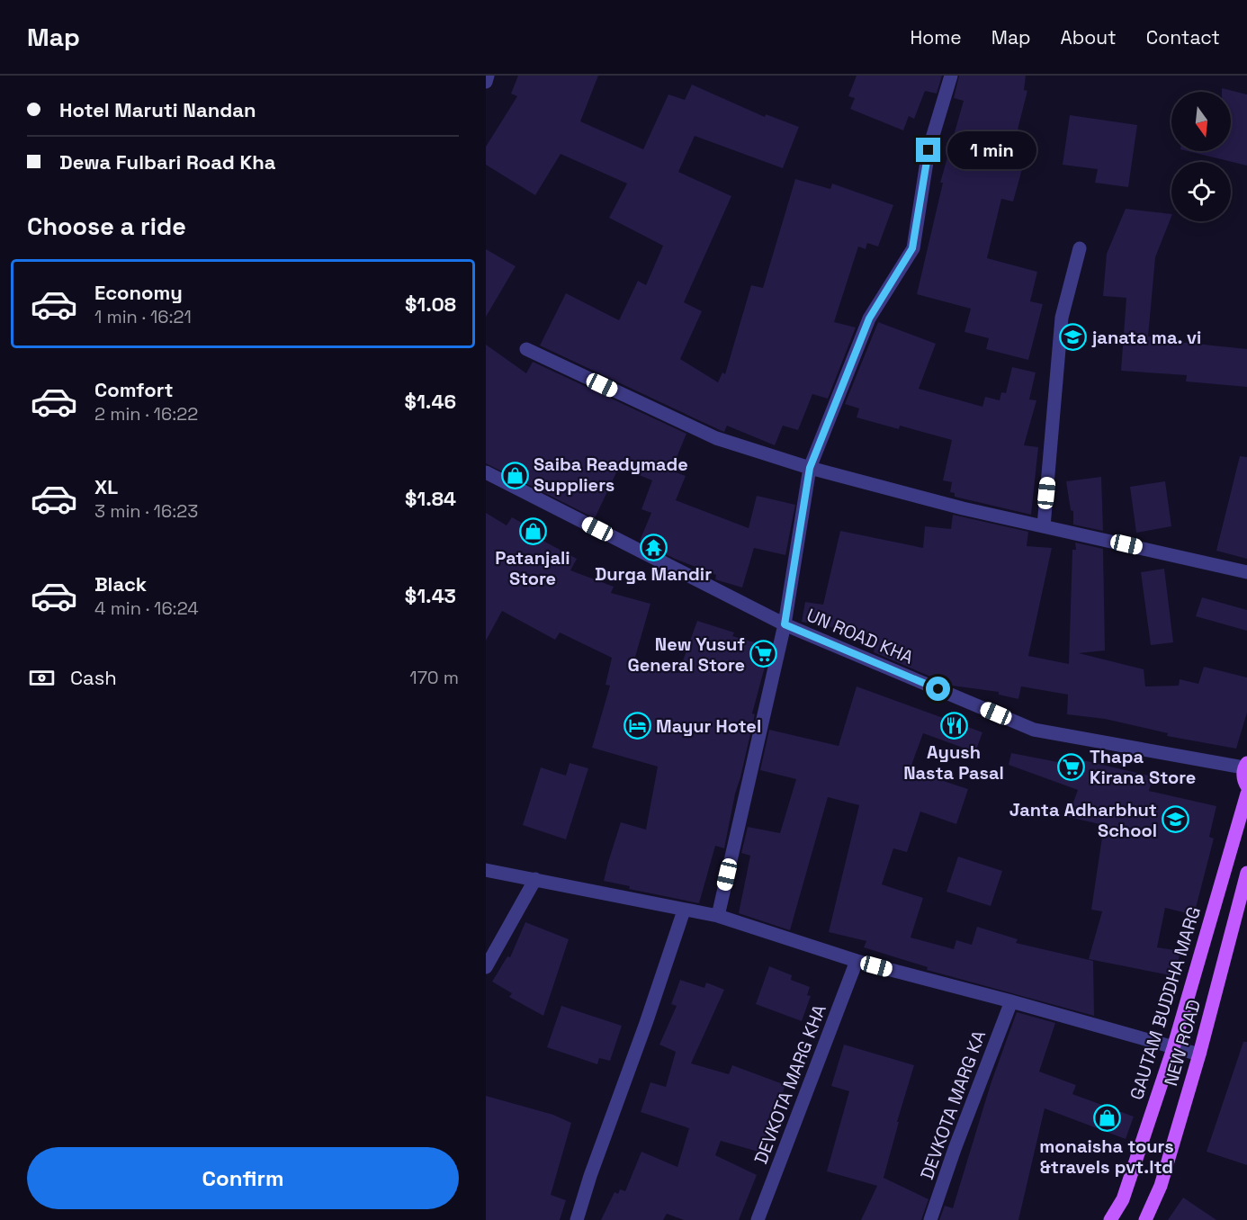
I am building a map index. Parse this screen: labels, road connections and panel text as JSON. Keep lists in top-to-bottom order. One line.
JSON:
{"streets":{"main road":["GAUTAM BUDDHA MARG","NEW ROAD"],"street":["UN ROAD KHA","DEVKOTA MARG KHA","DEVKOTA MARG KA"]},"places":{"school or university":["janata ma. vi","Janta Adharbhut School"],"shop":["Saiba Readymade Suppliers","Patanjali Store","monaisha tours &travels pvt.ltd"],"temple":["Durga Mandir"],"supermarket":["New Yusuf General Store","Thapa Kirana Store"],"restaurant":["Ayush Nasta Pasal"],"hotel":["Mayur Hotel"]},"north":"bottom","page":{"header":"Map","nav":["Home","Map","About","Contact"],"banner":["Hotel Maruti Nandan","Dewa Fulbari Road Kha"],"bubble":"1 min","heading":"Choose a ride","list":[{"name":"Economy","note":"1 min · 16:21","value":"$1.08"},{"name":"Comfort","note":"2 min · 16:22","value":"$1.46"},{"name":"XL","note":"3 min · 16:23","value":"$1.84"},{"name":"Black","note":"4 min · 16:24","value":"$1.43"}],"pay":["Cash","170 m"],"buttons":"Confirm"}}
